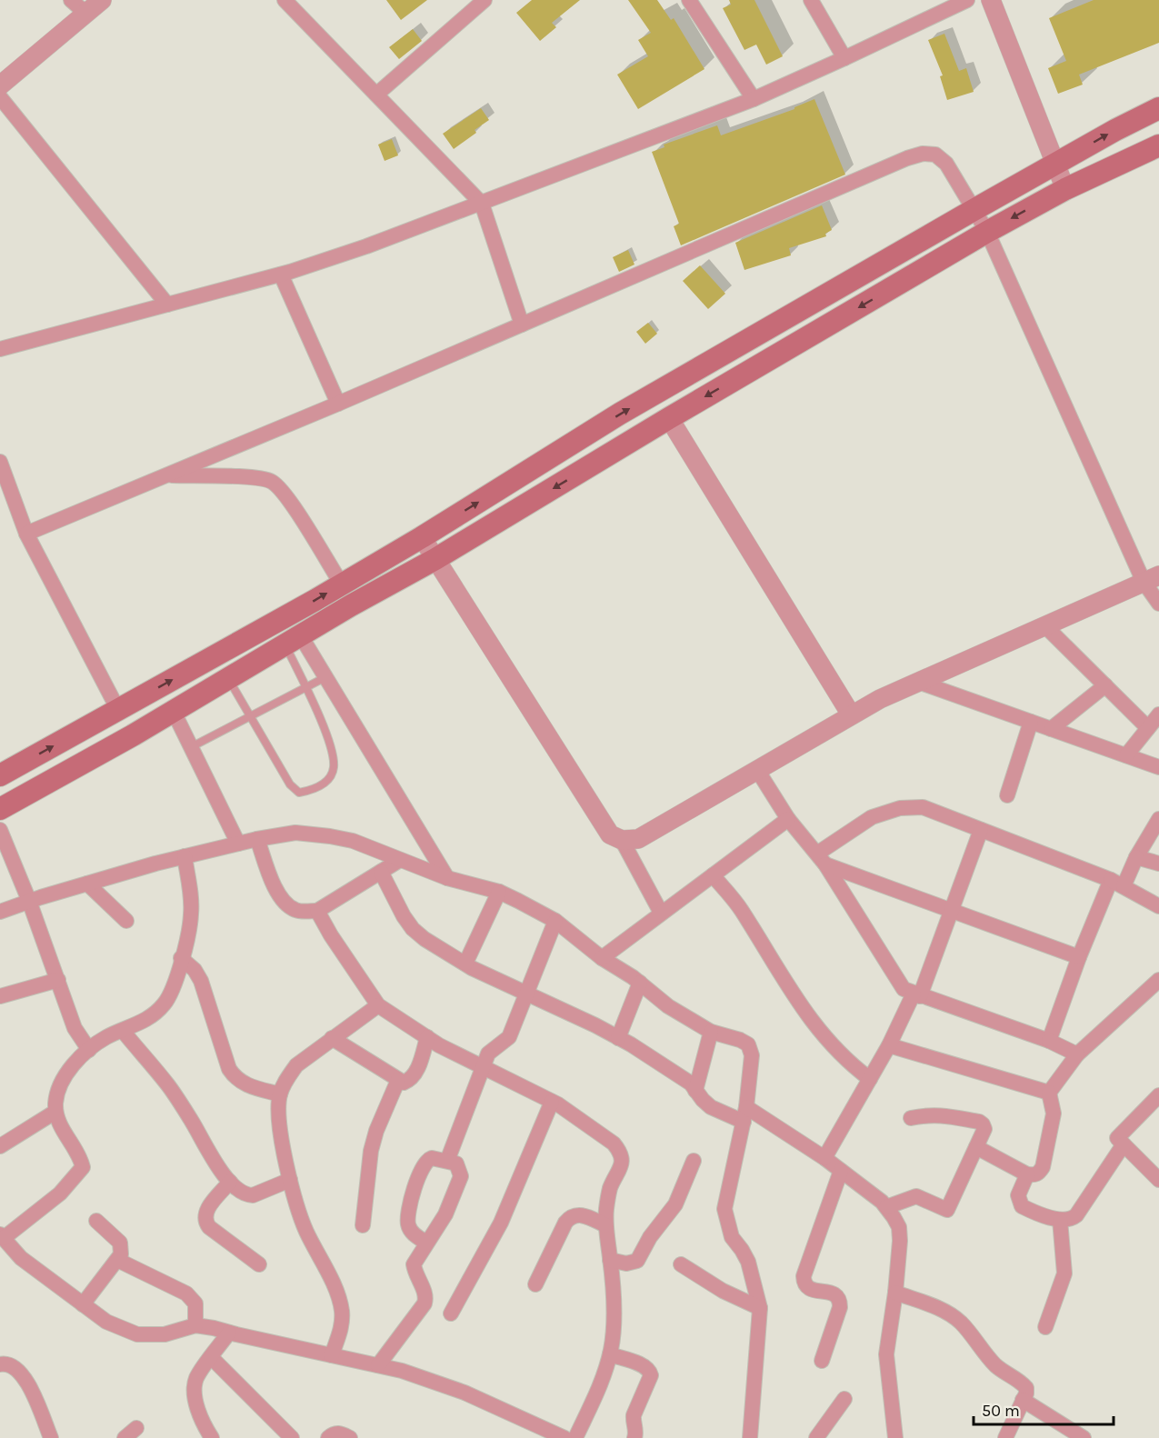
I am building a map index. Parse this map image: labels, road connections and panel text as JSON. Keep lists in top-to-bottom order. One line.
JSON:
{"scale_bar":"50 m"}
